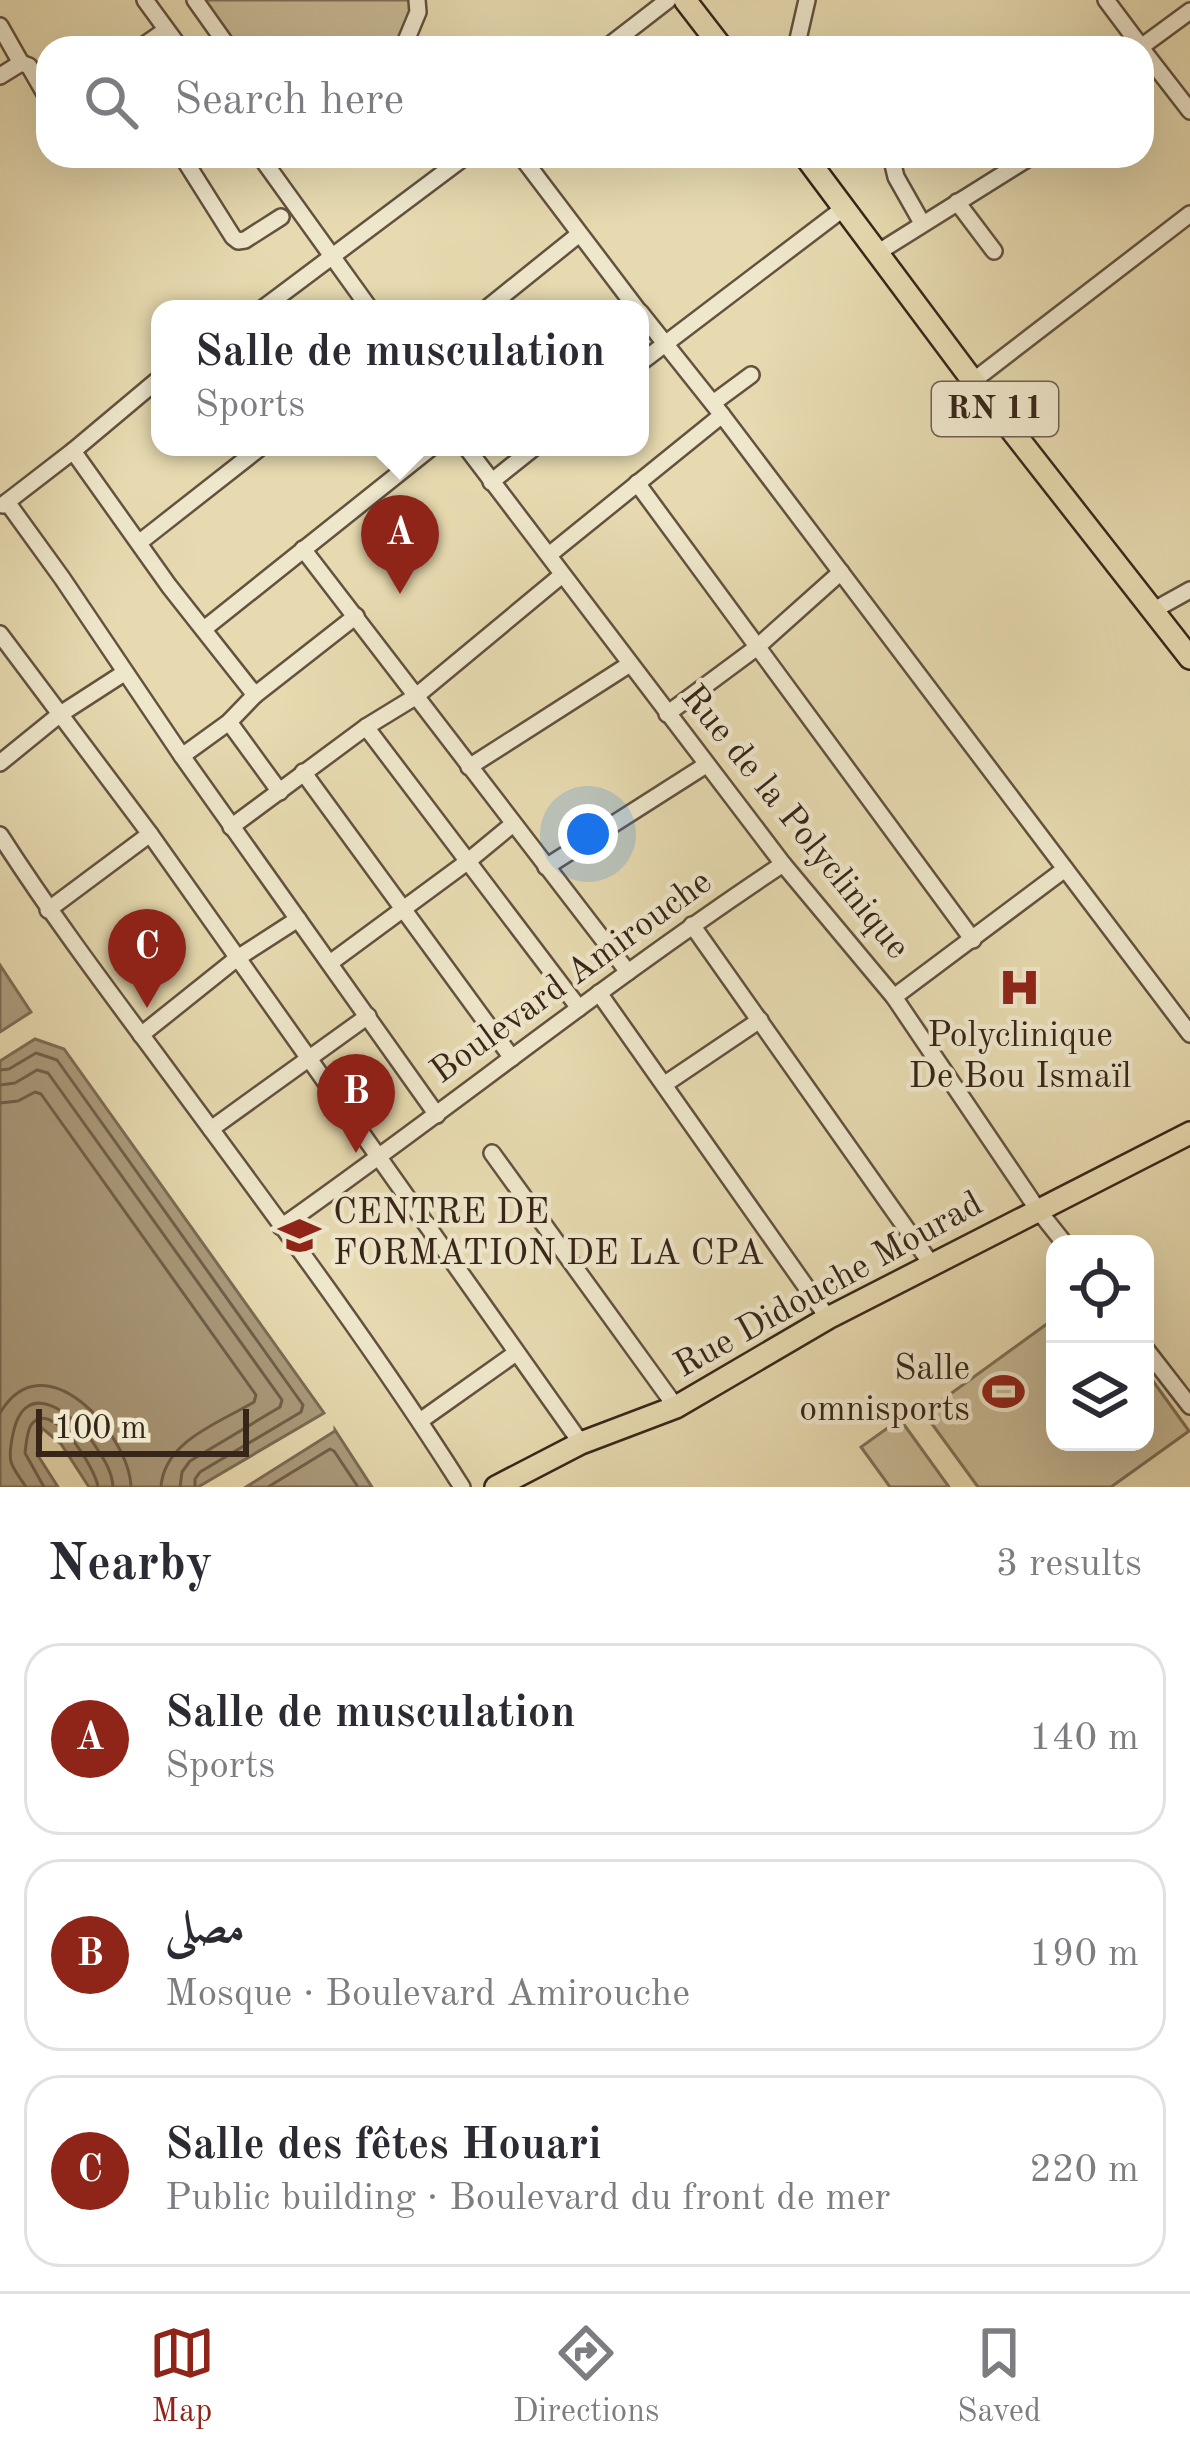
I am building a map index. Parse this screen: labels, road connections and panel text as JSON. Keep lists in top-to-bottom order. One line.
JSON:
{"streets":{"main road":["RN 11","Rue Didouche Mourad"],"street":["Rue de la Polyclinique","Boulevard Amirouche"]},"crossings":[["Rue de la Polyclinique","Boulevard Amirouche"],["Rue de la Polyclinique","Rue Didouche Mourad"]],"places":{"hospital":["Polyclinique De Bou Ismaïl"],"school or university":["CENTRE DE FORMATION DE LA CPA"],"sports":["Salle omnisports"]},"scale_bar":"100 m","page":{"search":"Search here","popup":["Salle de musculation","Sports"],"pins":["A","C","B"],"scale":"100 m","heading":["Nearby","3 results"],"list":[{"mark":"A","name":"Salle de musculation","note":"Sports","value":"140 m"},{"mark":"B","name":"مصلى","note":"Mosque · Boulevard Amirouche","value":"190 m"},{"mark":"C","name":"Salle des fêtes Houari","note":"Public building · Boulevard du front de mer","value":"220 m"}],"nav":["Map","Directions","Saved"]}}
